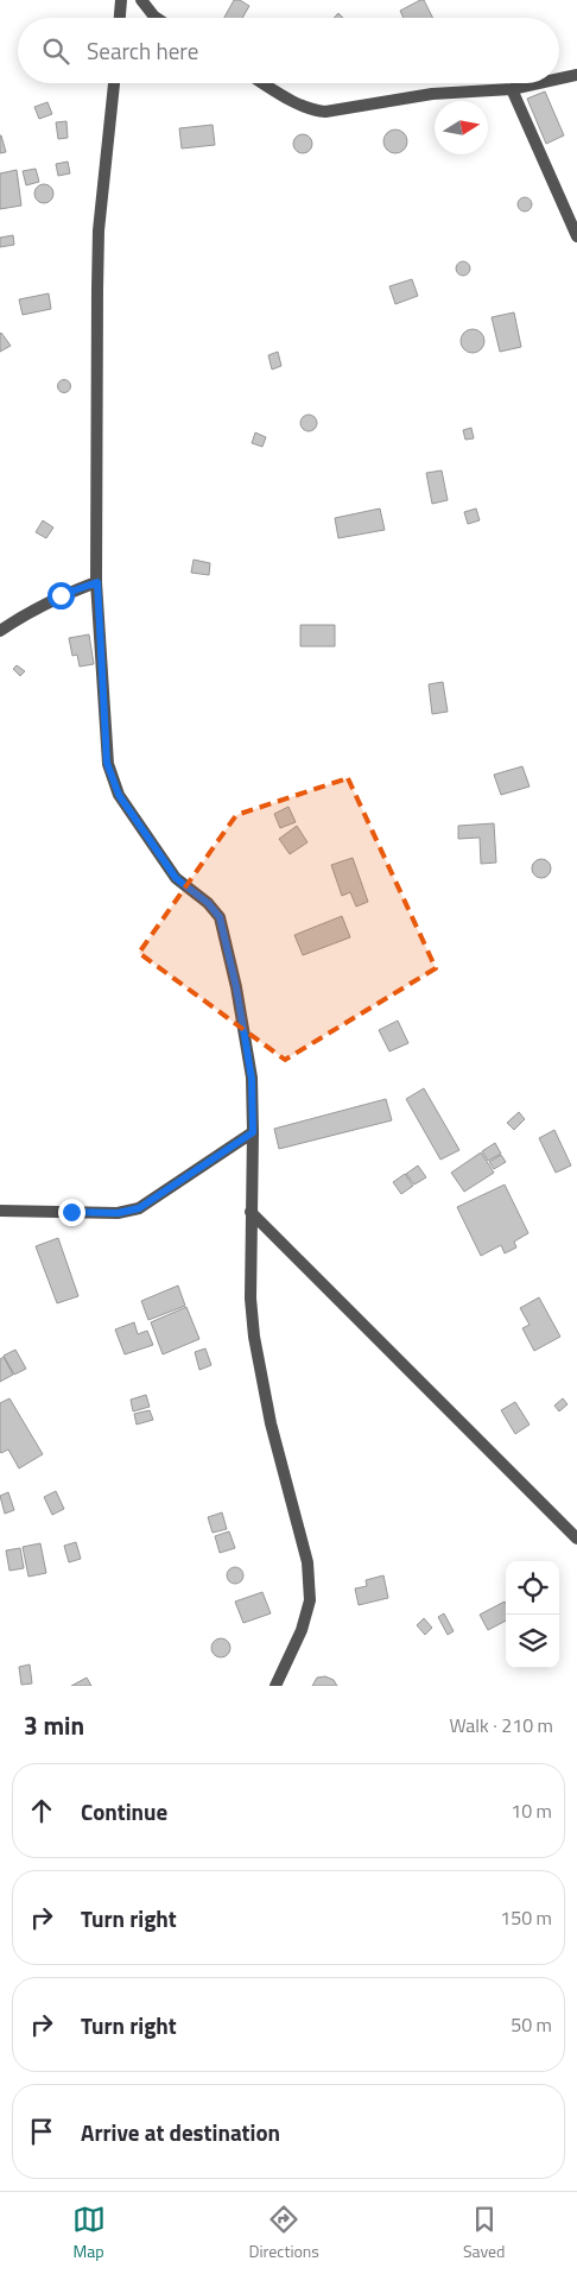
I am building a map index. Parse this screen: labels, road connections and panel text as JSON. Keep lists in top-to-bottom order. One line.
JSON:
{"north":"right","page":{"search":"Search here","heading":["3 min","Walk · 210 m"],"list":[["Continue","10 m"],["Turn right","150 m"],["Turn right","50 m"],"Arrive at destination"],"nav":["Map","Directions","Saved"]}}
